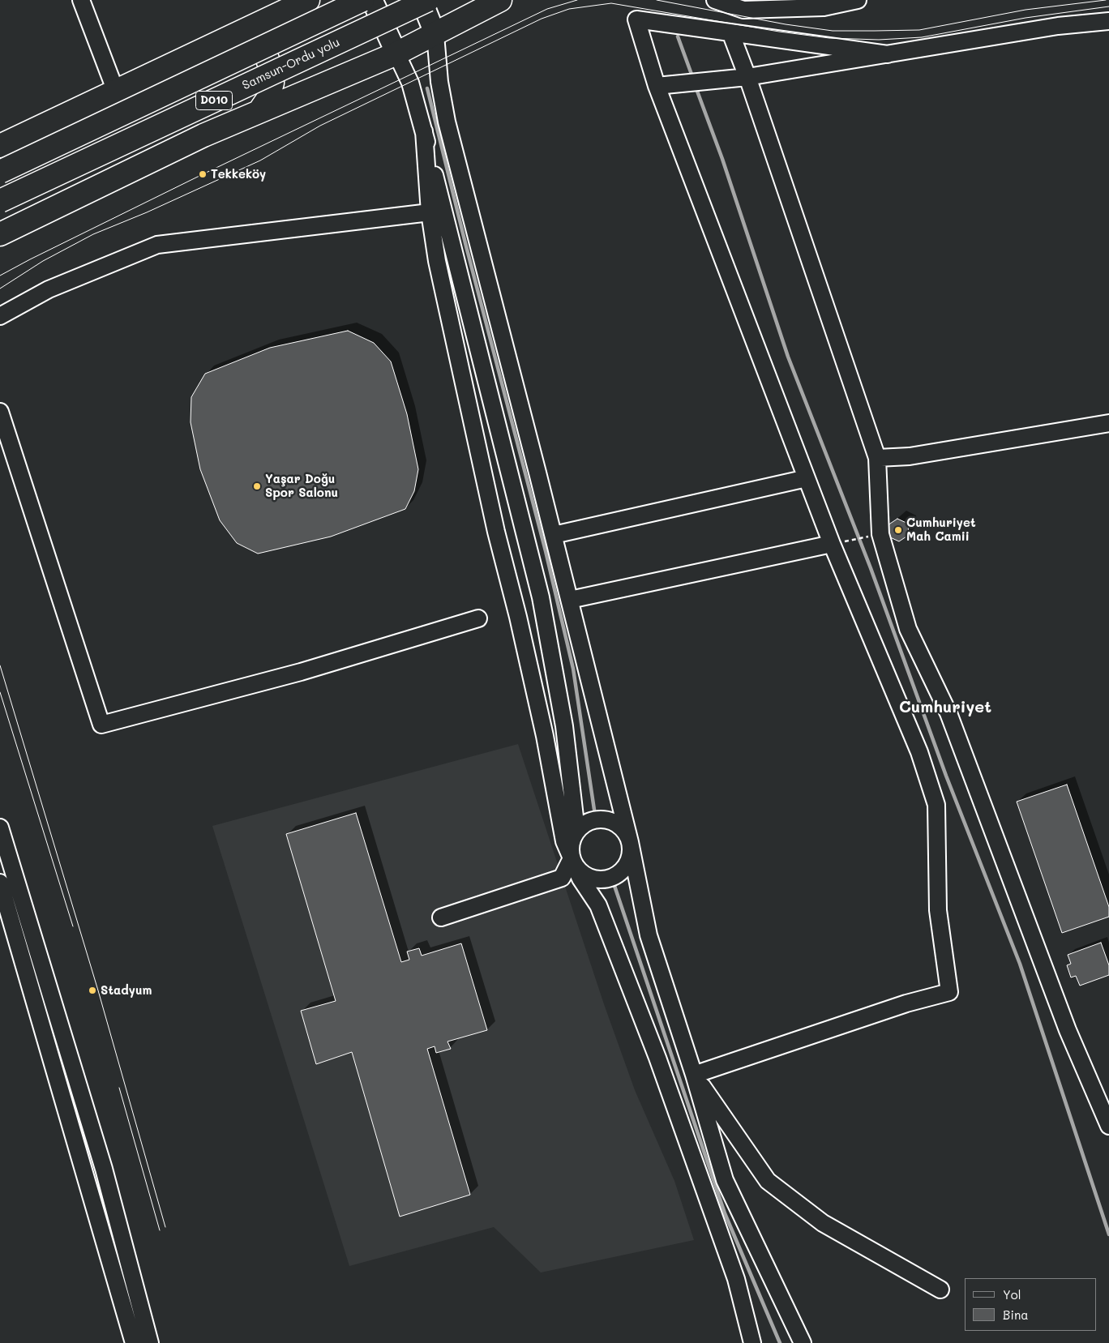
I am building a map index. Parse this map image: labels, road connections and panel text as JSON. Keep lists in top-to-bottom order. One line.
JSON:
{"streets":{"highway":["Samsun-Ordu yolu","D010"]},"districts":["Cumhuriyet"],"places":["Tekkeköy","Yaşar Doğu Spor Salonu","Cumhuriyet Mah Camii","Stadyum"],"legend":["Yol","Bina"]}
